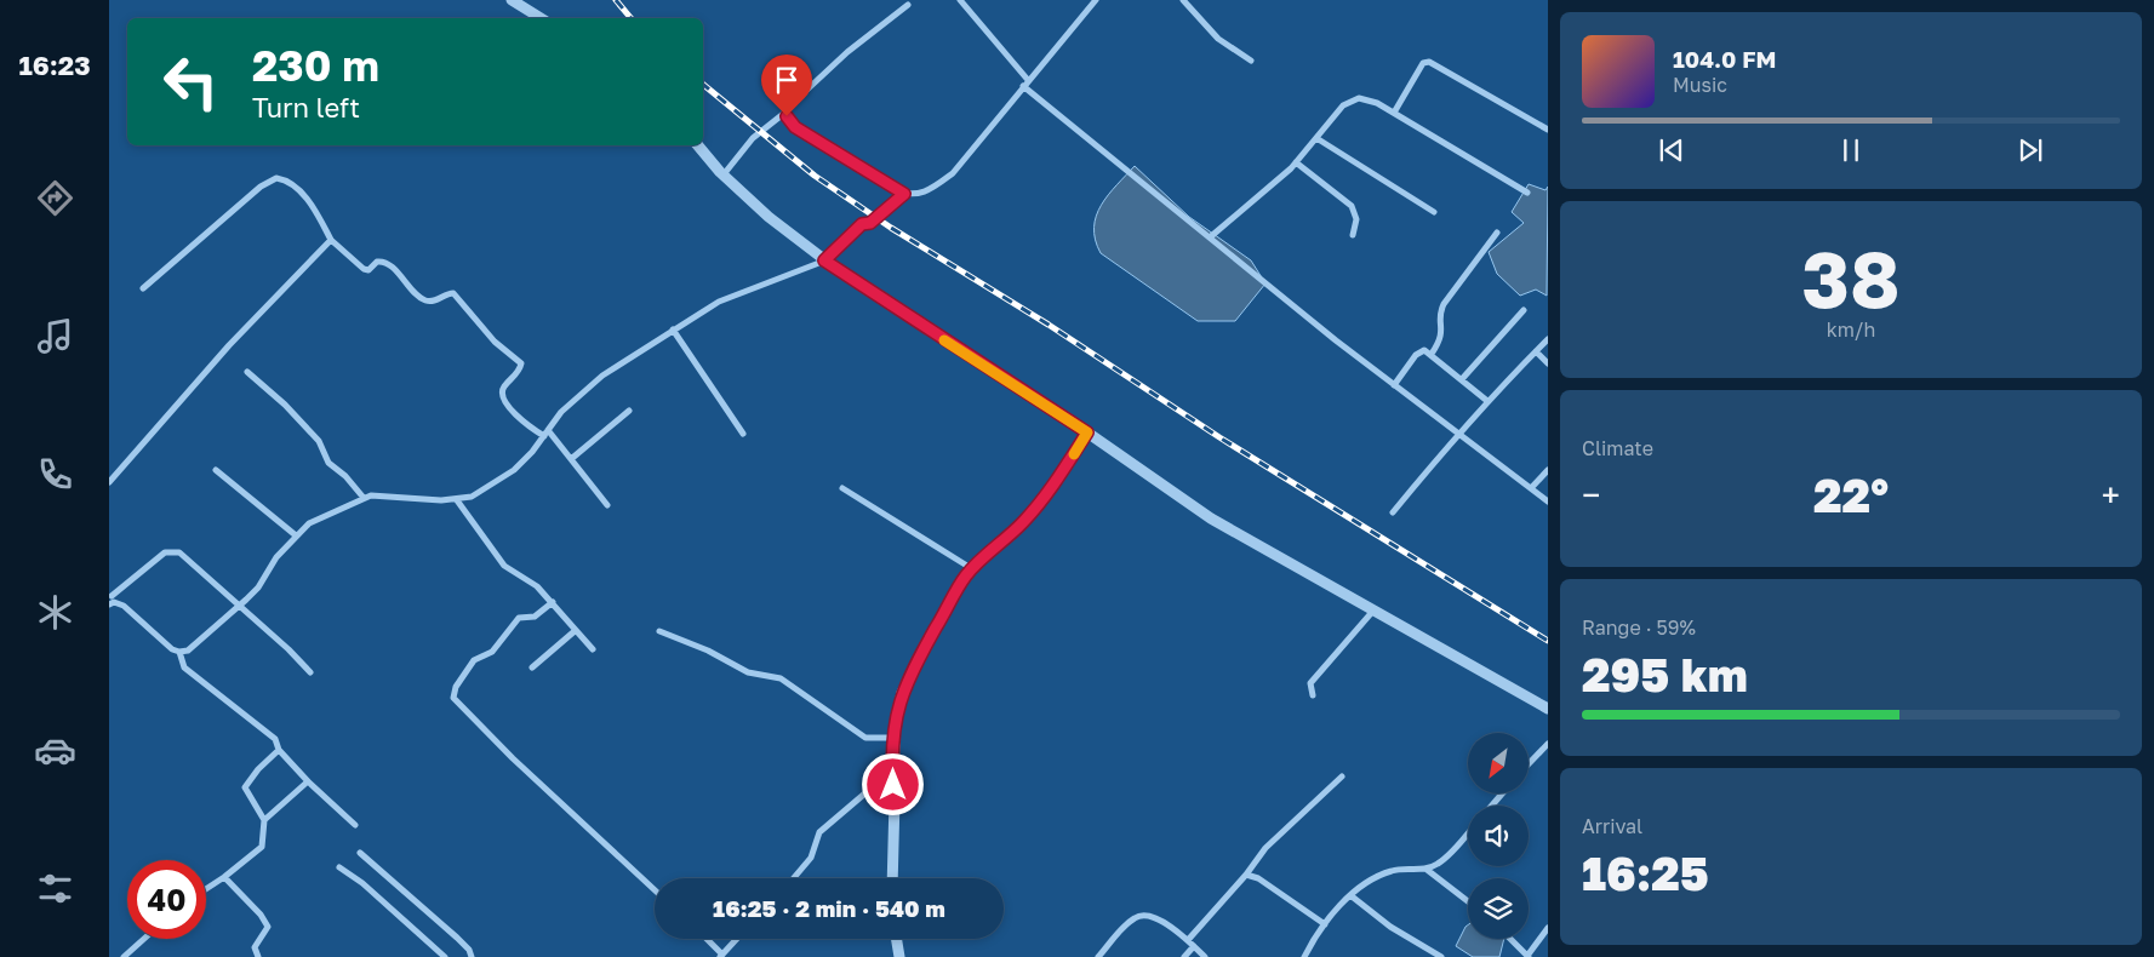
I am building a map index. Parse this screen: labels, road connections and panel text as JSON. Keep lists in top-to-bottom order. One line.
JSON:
{"north":"bottom left","page":{"tabs":"16:23","turn":["230 m","Turn left"],"song":["104.0 FM","Music"],"tile":[["38","km/h"],"Climate",["Range · 59%","295 km"],["Arrival","16:25"]],"heat":["−","22°","+"],"limit":"40","trip":"16:25 · 2 min · 540 m"}}
